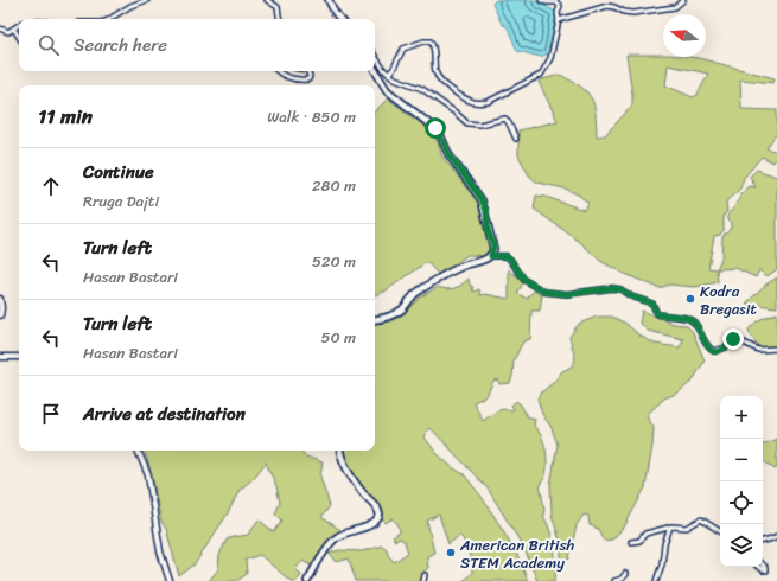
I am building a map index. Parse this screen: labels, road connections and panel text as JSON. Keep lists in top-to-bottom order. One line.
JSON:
{"places":["Kodra Bregasit","American British STEM Academy"],"north":"left","page":{"search":"Search here","heading":["11 min","Walk · 850 m"],"list":[["Continue","Rruga Dajti","280 m"],["Turn left","Hasan Bastari","520 m"],["Turn left","Hasan Bastari","50 m"],"Arrive at destination"],"map_buttons":["+","−"]}}
